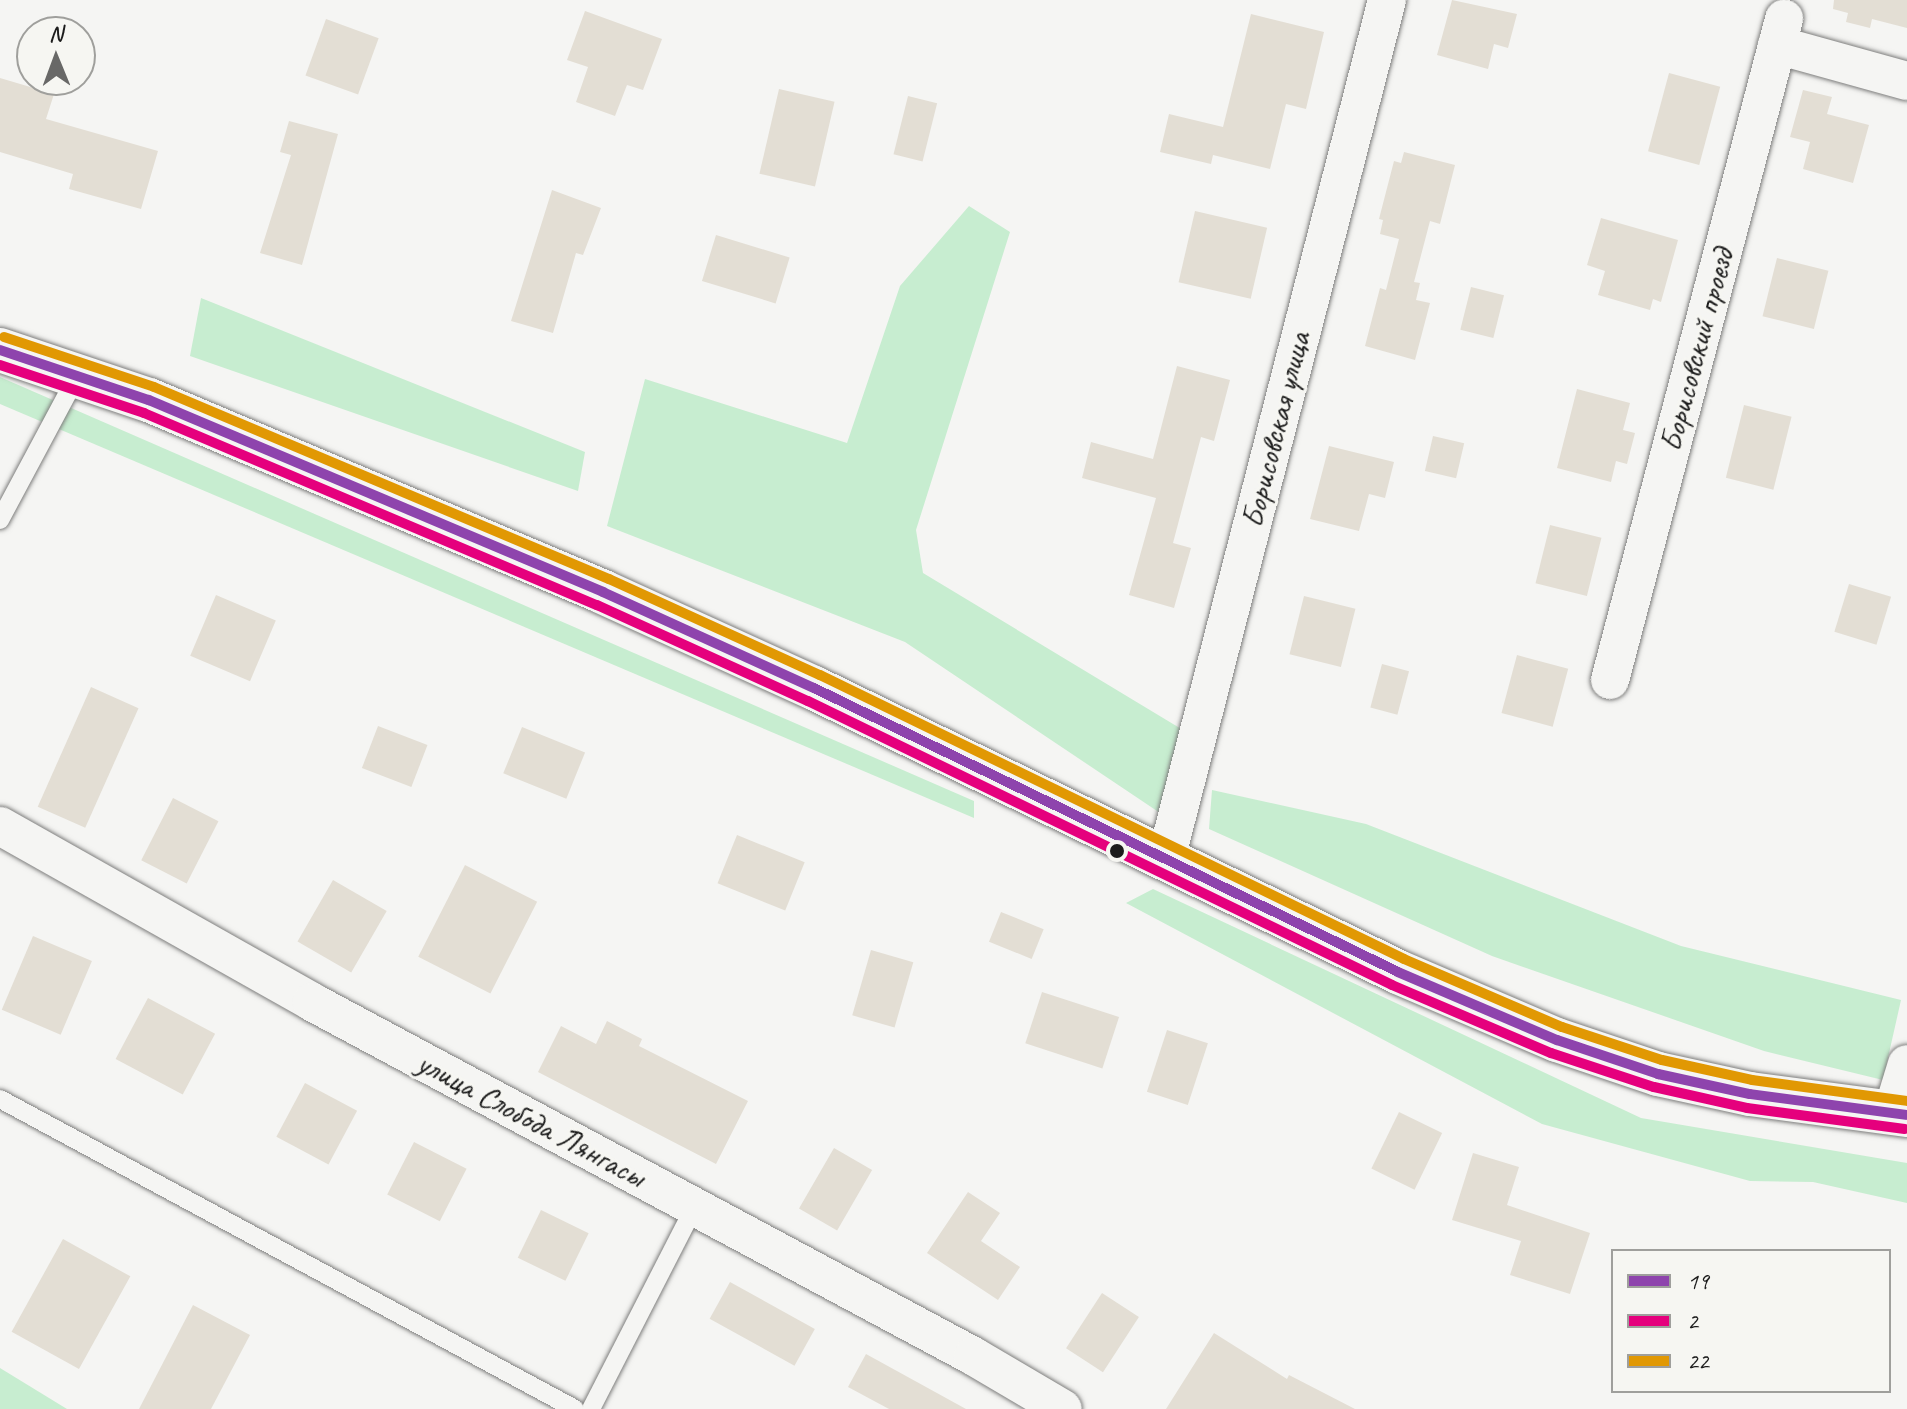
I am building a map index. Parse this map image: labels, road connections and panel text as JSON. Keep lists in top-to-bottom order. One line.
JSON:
{"streets":{"street":["Борисовский проезд","Борисовская улица","улица Слобода Лянгасы"]},"lines":["transit line 22","transit line 19","transit line 2"],"legend":["19","2","22"],"north":"top"}
